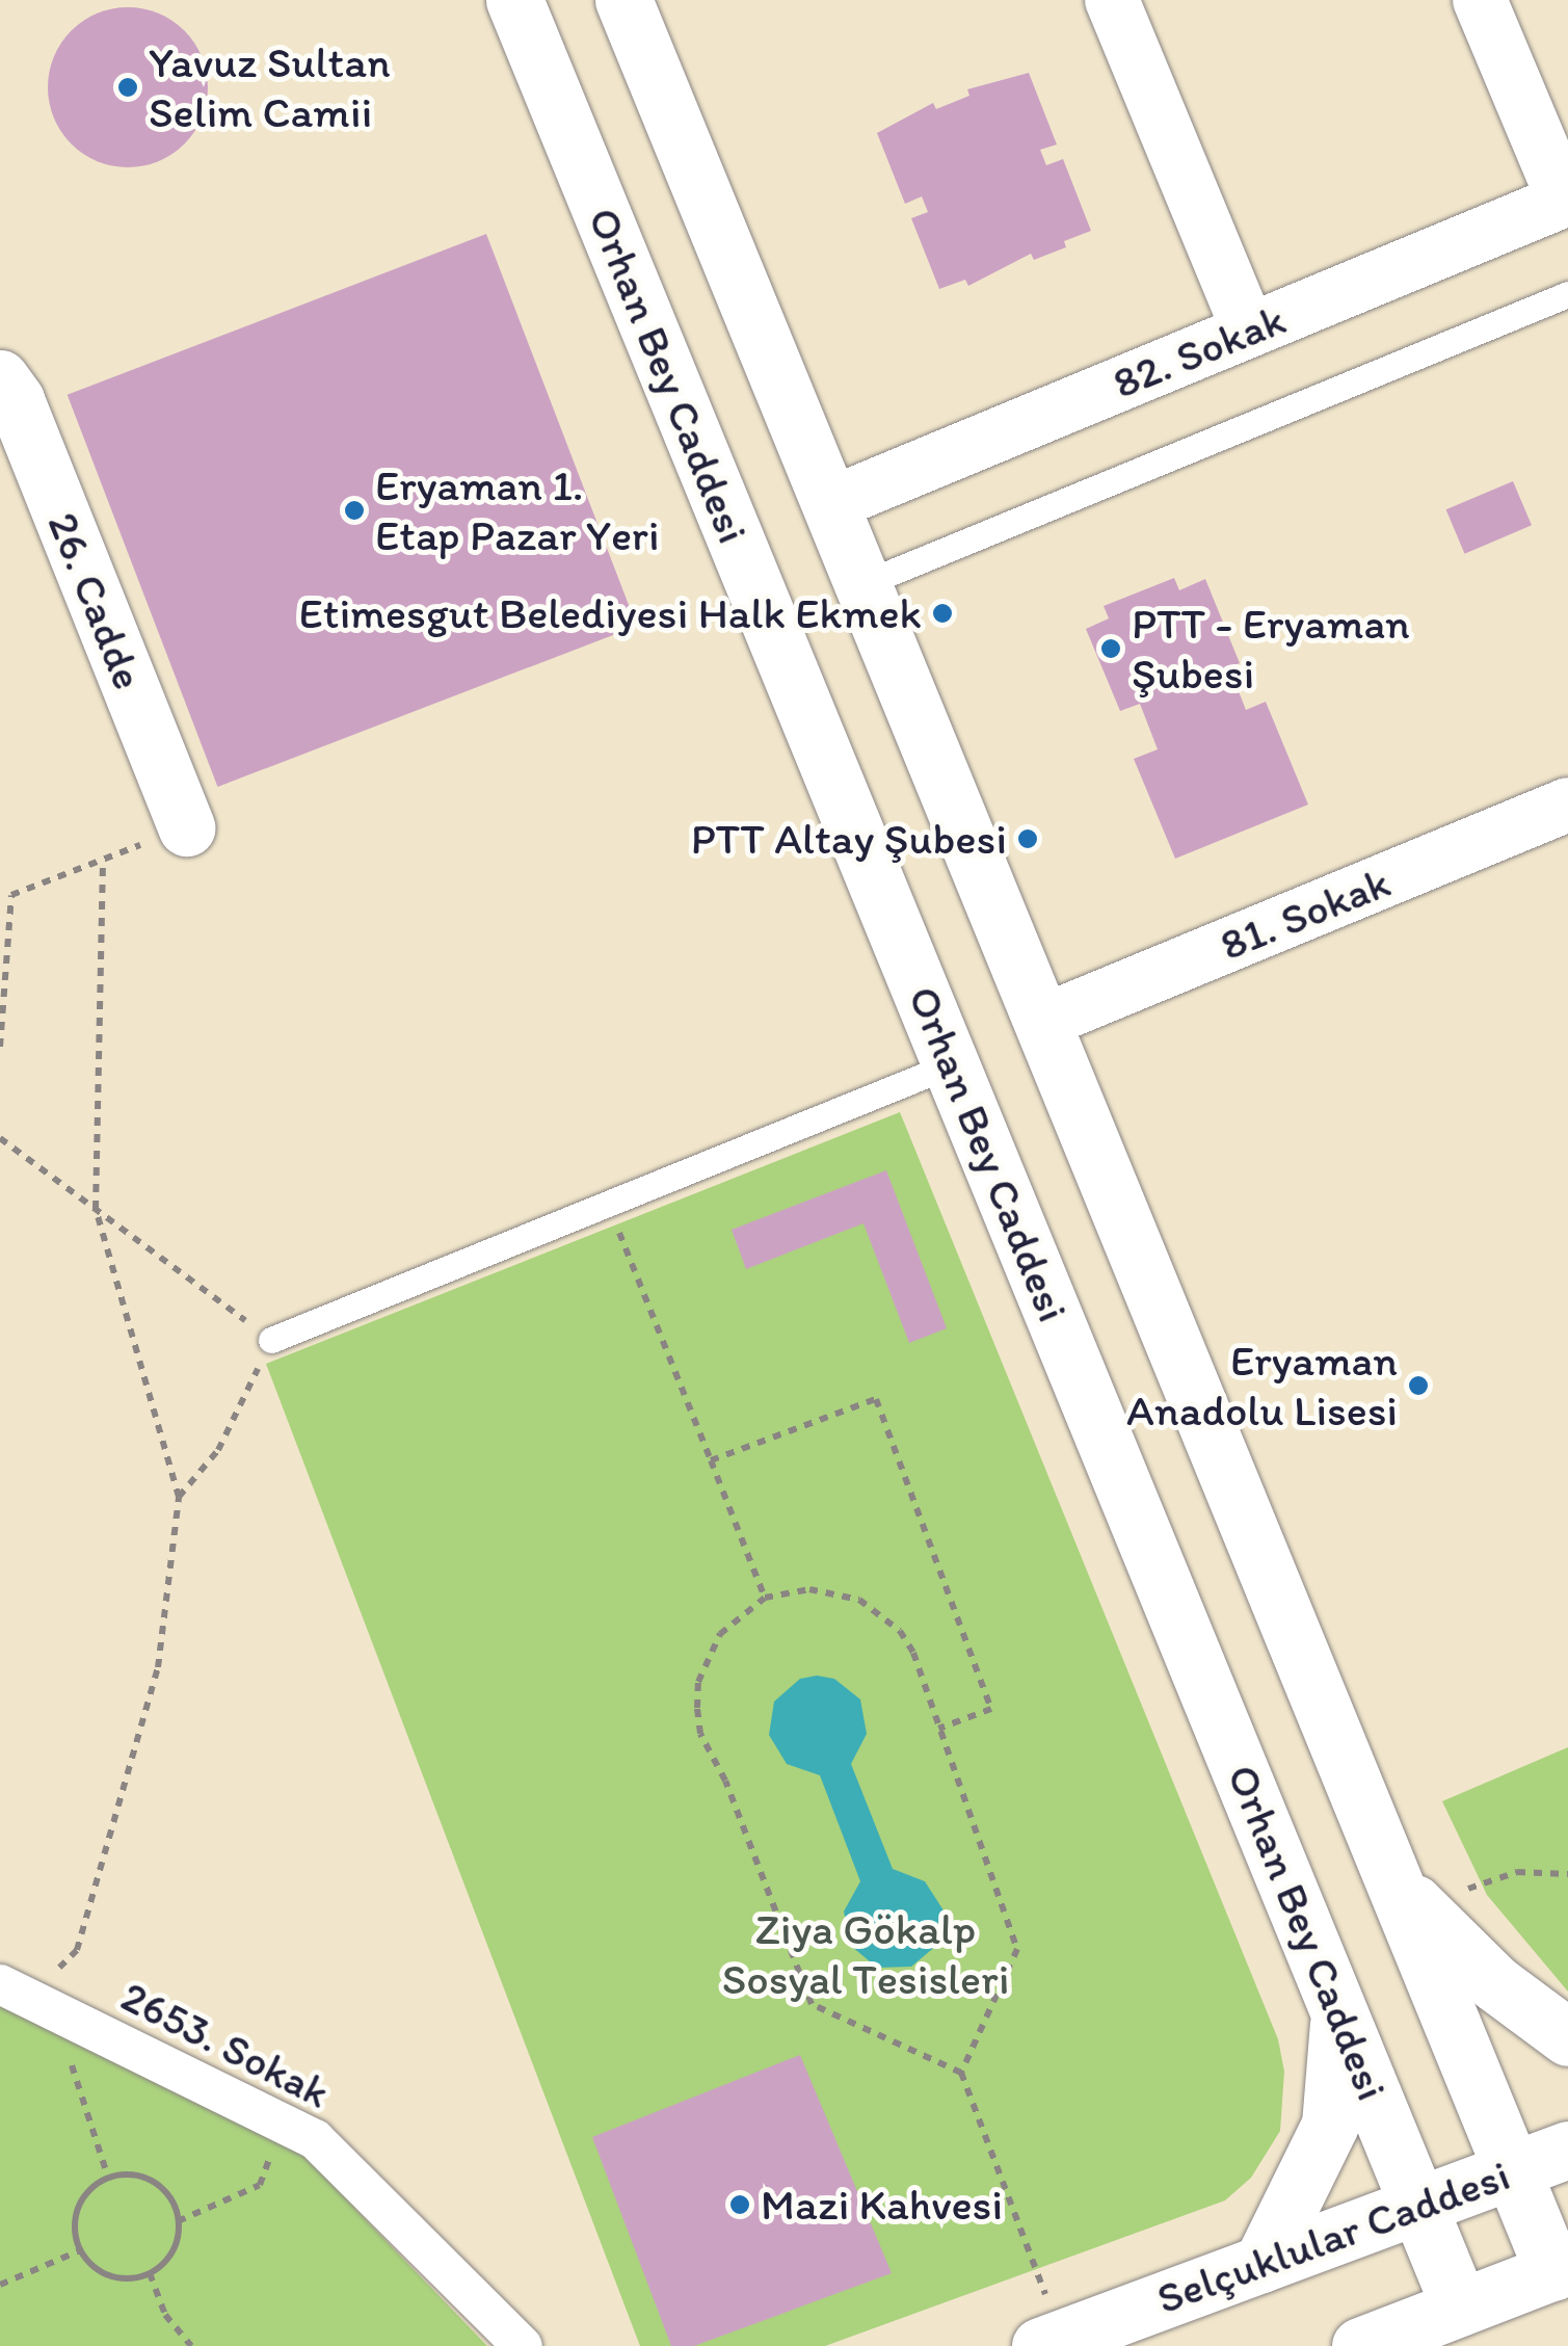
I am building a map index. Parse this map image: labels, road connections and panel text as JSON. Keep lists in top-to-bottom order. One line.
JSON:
{"streets":{"main road":["Orhan Bey Caddesi","26. Cadde","Selçuklular Caddesi"],"street":["82. Sokak","81. Sokak","2653. Sokak"]},"crossings":[["Orhan Bey Caddesi","Selçuklular Caddesi"]],"parks":["Ziya Gökalp Sosyal Tesisleri"],"places":["Yavuz Sultan Selim Camii","Eryaman 1. Etap Pazar Yeri","Etimesgut Belediyesi Halk Ekmek","PTT - Eryaman Şubesi","PTT Altay Şubesi","Eryaman Anadolu Lisesi","Mazi Kahvesi"]}
